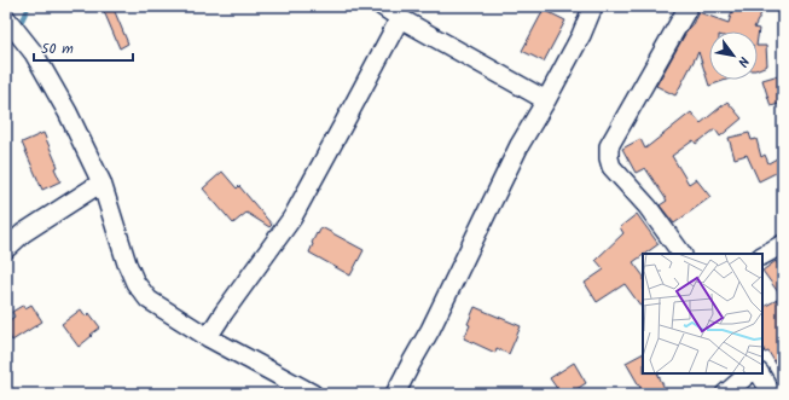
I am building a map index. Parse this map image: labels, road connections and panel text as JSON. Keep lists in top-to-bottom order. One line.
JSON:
{"scale_bar":"50 m","north":"bottom right"}
